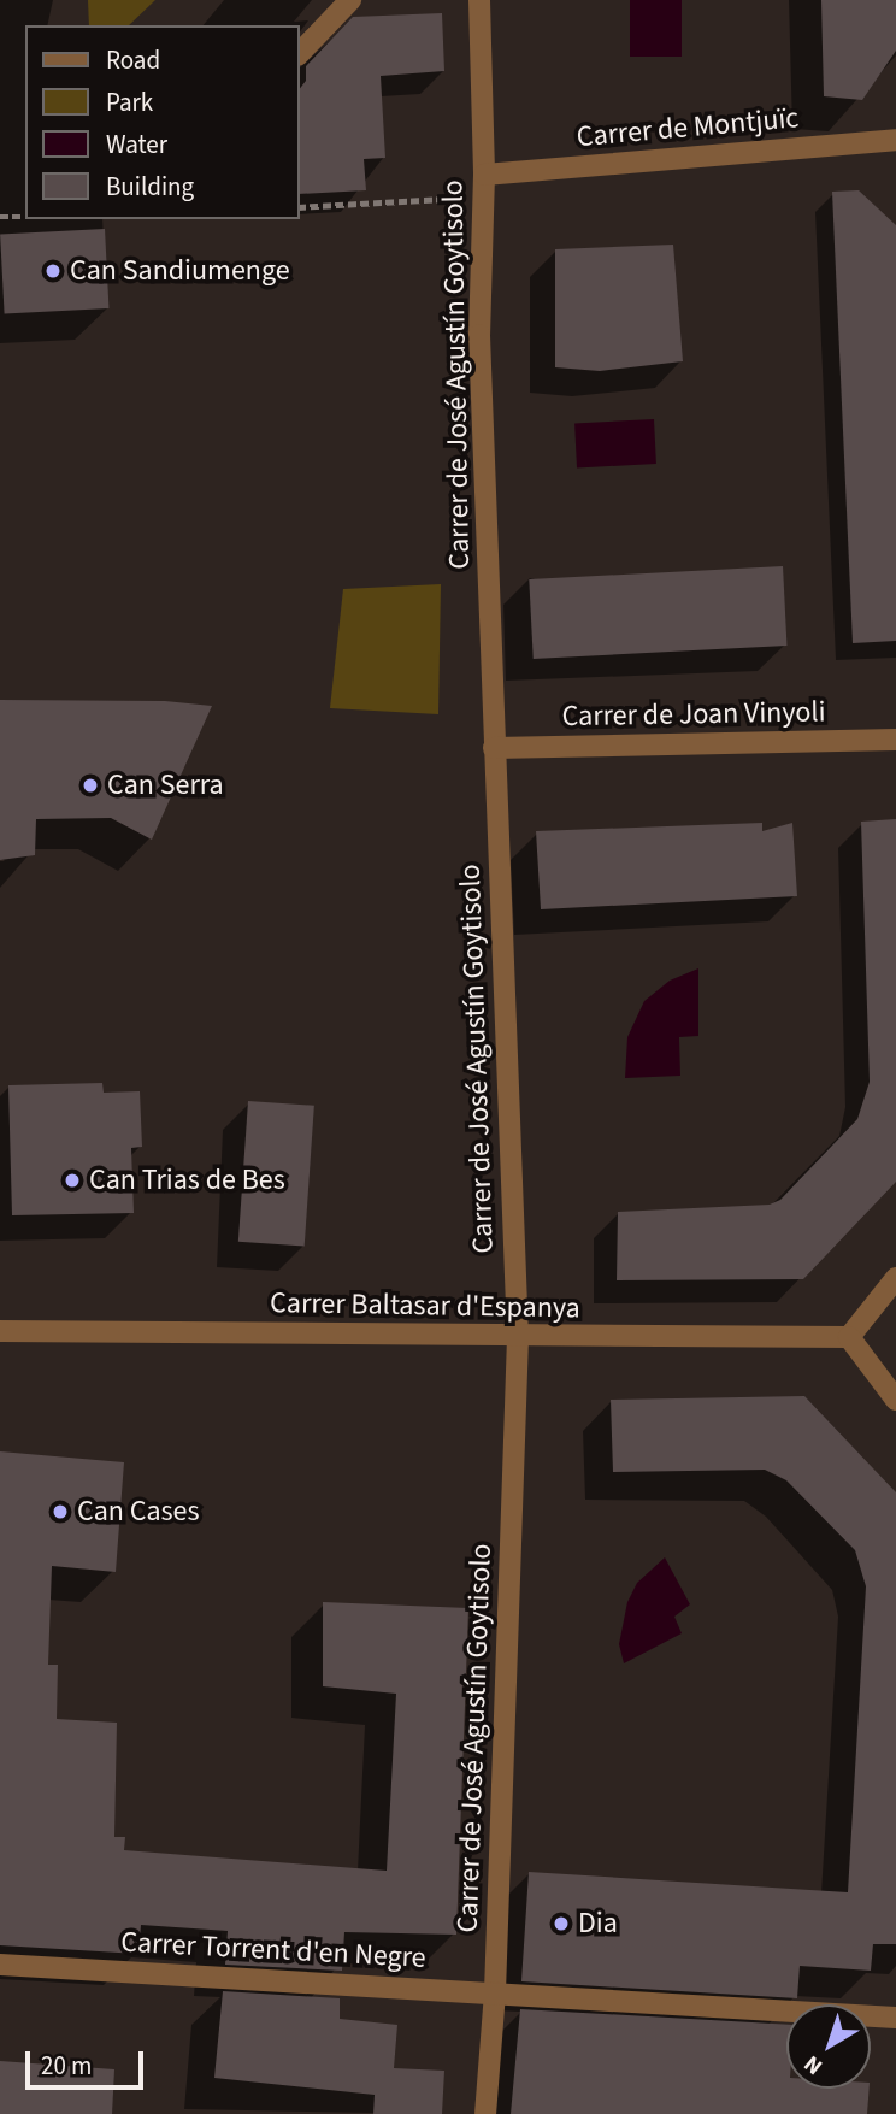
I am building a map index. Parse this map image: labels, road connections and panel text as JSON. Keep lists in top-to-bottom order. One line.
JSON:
{"streets":{"street":["Carrer de Montjuïc","Carrer de José Agustín Goytisolo","Carrer de Joan Vinyoli","Carrer Baltasar d'Espanya","Carrer Torrent d'en Negre"]},"crossings":[["Carrer de Montjuïc","Carrer de José Agustín Goytisolo"],["Carrer de José Agustín Goytisolo","Carrer de Joan Vinyoli"],["Carrer de José Agustín Goytisolo","Carrer Baltasar d'Espanya"],["Carrer de José Agustín Goytisolo","Carrer Torrent d'en Negre"]],"places":["Can Sandiumenge","Can Serra","Can Trias de Bes","Can Cases","Dia"],"legend":["Road","Park","Water","Building"],"scale_bar":"20 m","north":"bottom left"}
